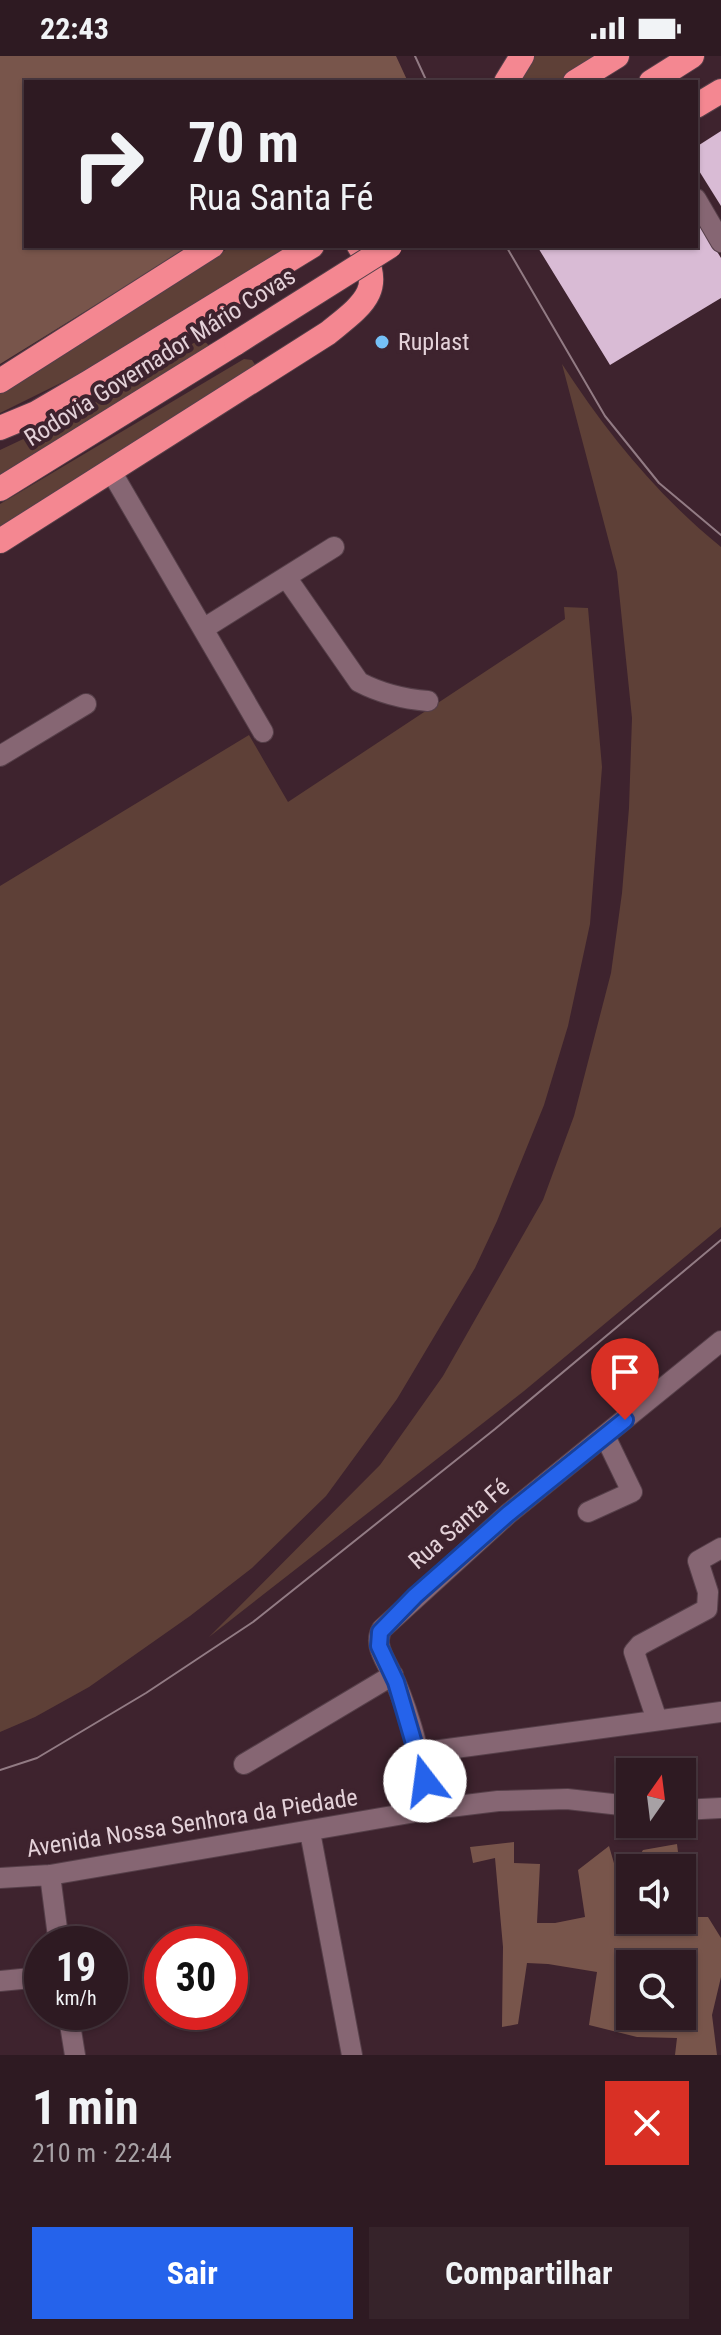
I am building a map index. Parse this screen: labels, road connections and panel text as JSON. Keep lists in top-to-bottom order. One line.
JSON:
{"streets":{"highway":["Rodovia Governador Mário Covas"],"street":["Rua Santa Fé","Avenida Nossa Senhora da Piedade"]},"crossings":[["Rua Santa Fé","Avenida Nossa Senhora da Piedade"]],"places":["Ruplast"],"north":"top","page":{"status":"22:43","turn":["70 m","Rua Santa Fé"],"speed":"19 km/h","limit":"30","heading":["1 min","210 m · 22:44"],"buttons":["Sair","Compartilhar"]}}
